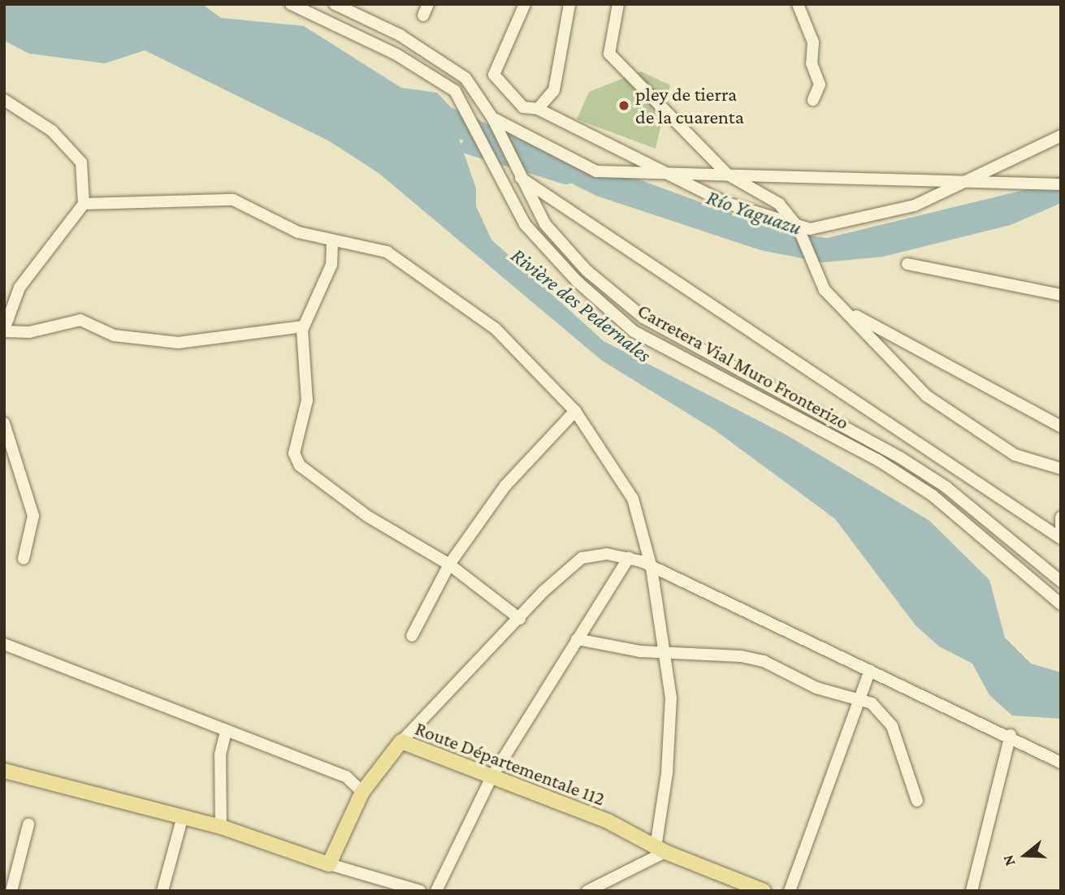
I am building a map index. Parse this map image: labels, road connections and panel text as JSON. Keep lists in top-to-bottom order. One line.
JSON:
{"streets":{"main road":["Route Départementale 112"],"street":["Carretera Vial Muro Fronterizo"]},"water":["Río Yaguazu","Rivière des Pedernales"],"places":["pley de tierra de la cuarenta"],"north":"left"}
